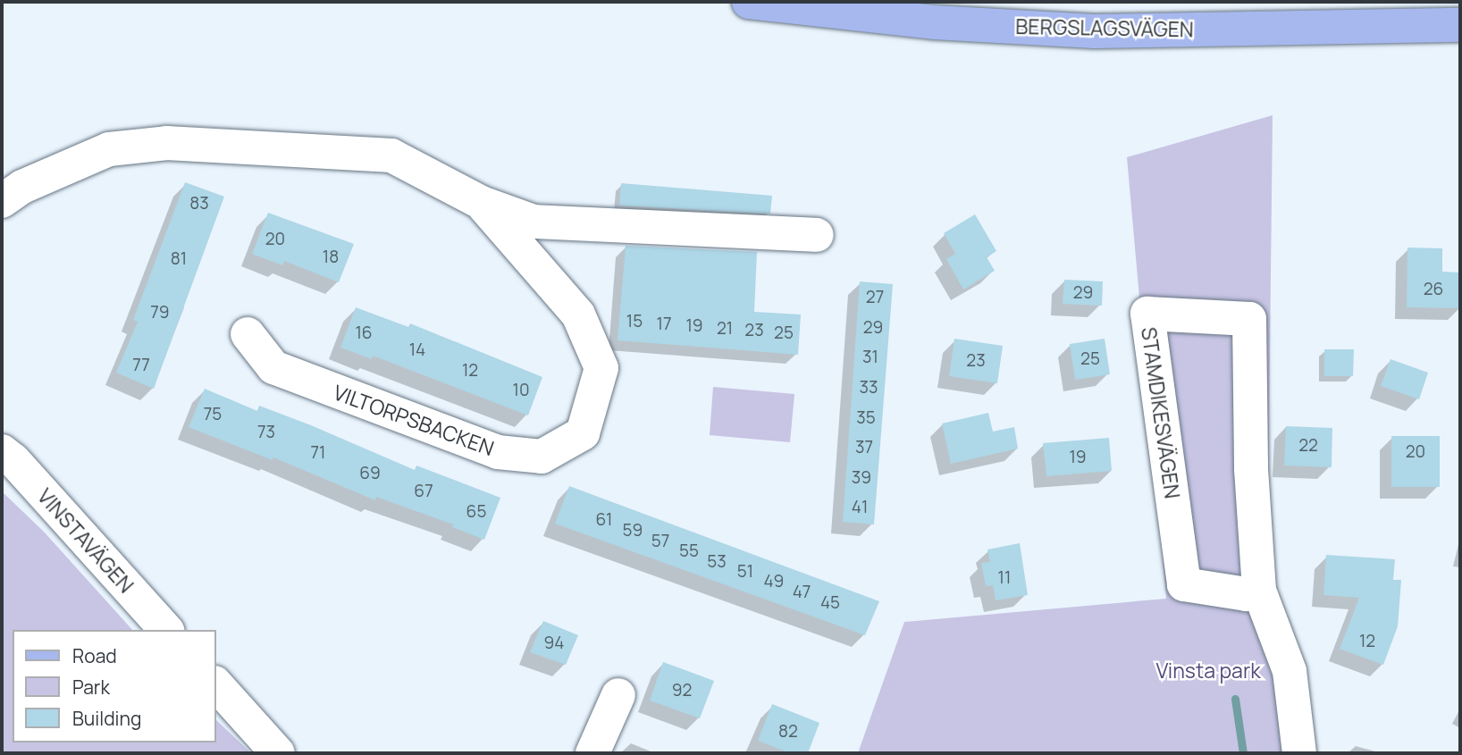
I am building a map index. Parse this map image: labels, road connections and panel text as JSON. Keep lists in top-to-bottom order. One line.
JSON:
{"streets":{"main road":["BERGSLAGSVÄGEN"],"street":["STAMDIKESVÄGEN","VILTORPSBACKEN","VINSTAVÄGEN"]},"parks":["Vinsta park"],"house_numbers":["83","20","18","81","26","29","27","79","15","17","19","29","21","23","16","25","14","31","25","23","77","12","33","10","75","35","73","22","37","20","71","19","69","39","67","41","65","61","59","57","55","53","51","11","49","47","45","12","94","92","82"],"legend":["Road","Park","Building"]}
